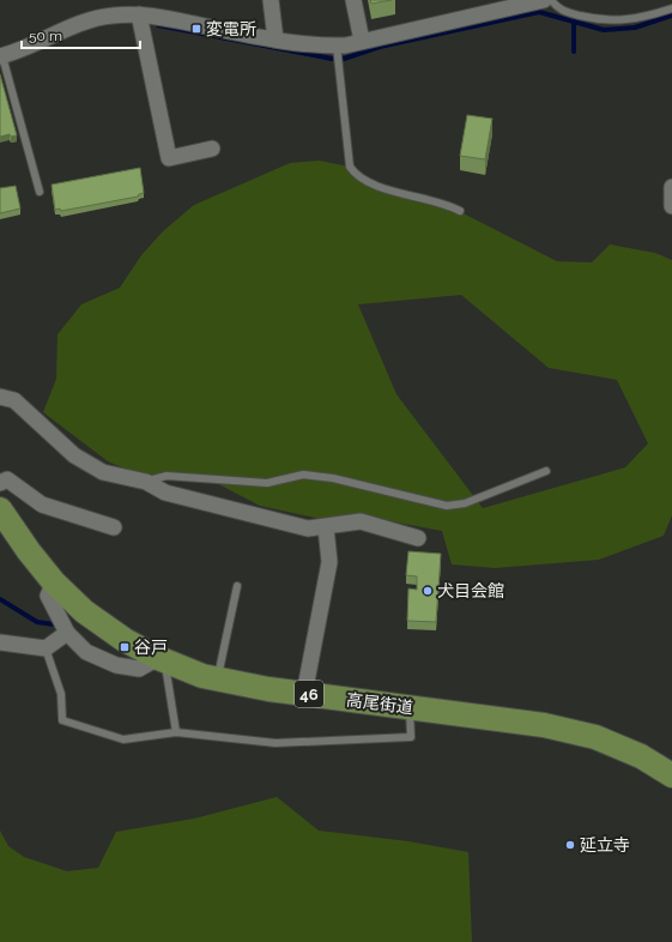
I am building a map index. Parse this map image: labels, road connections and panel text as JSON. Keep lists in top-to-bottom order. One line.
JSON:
{"streets":{"main road":["46","高尾街道"]},"places":{"transit":["変電所","谷戸"],"other":["犬目会館","延立寺"]},"scale_bar":"50 m"}
